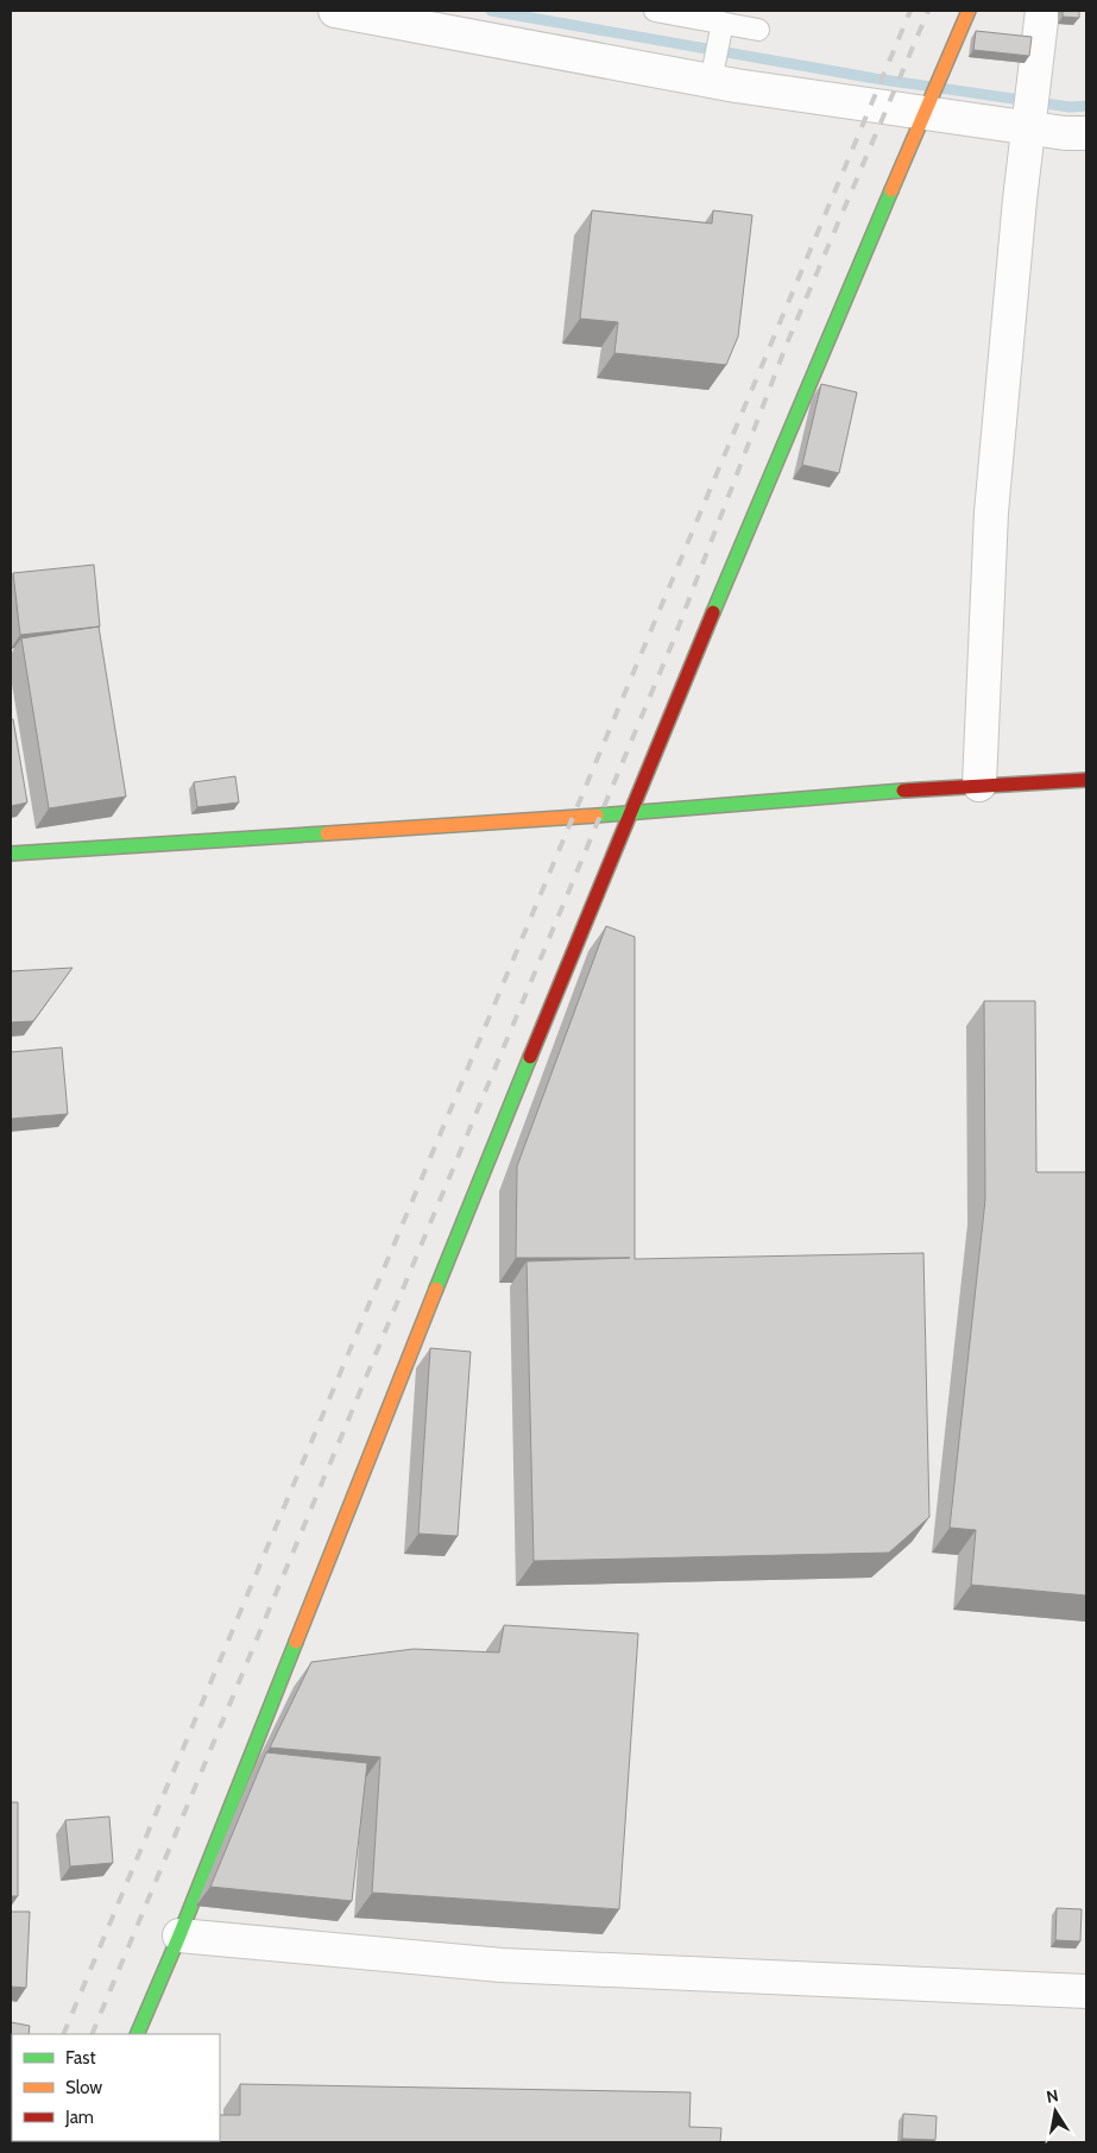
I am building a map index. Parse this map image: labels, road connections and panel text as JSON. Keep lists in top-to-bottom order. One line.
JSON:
{"legend":["Fast","Slow","Jam"],"north":"top"}
